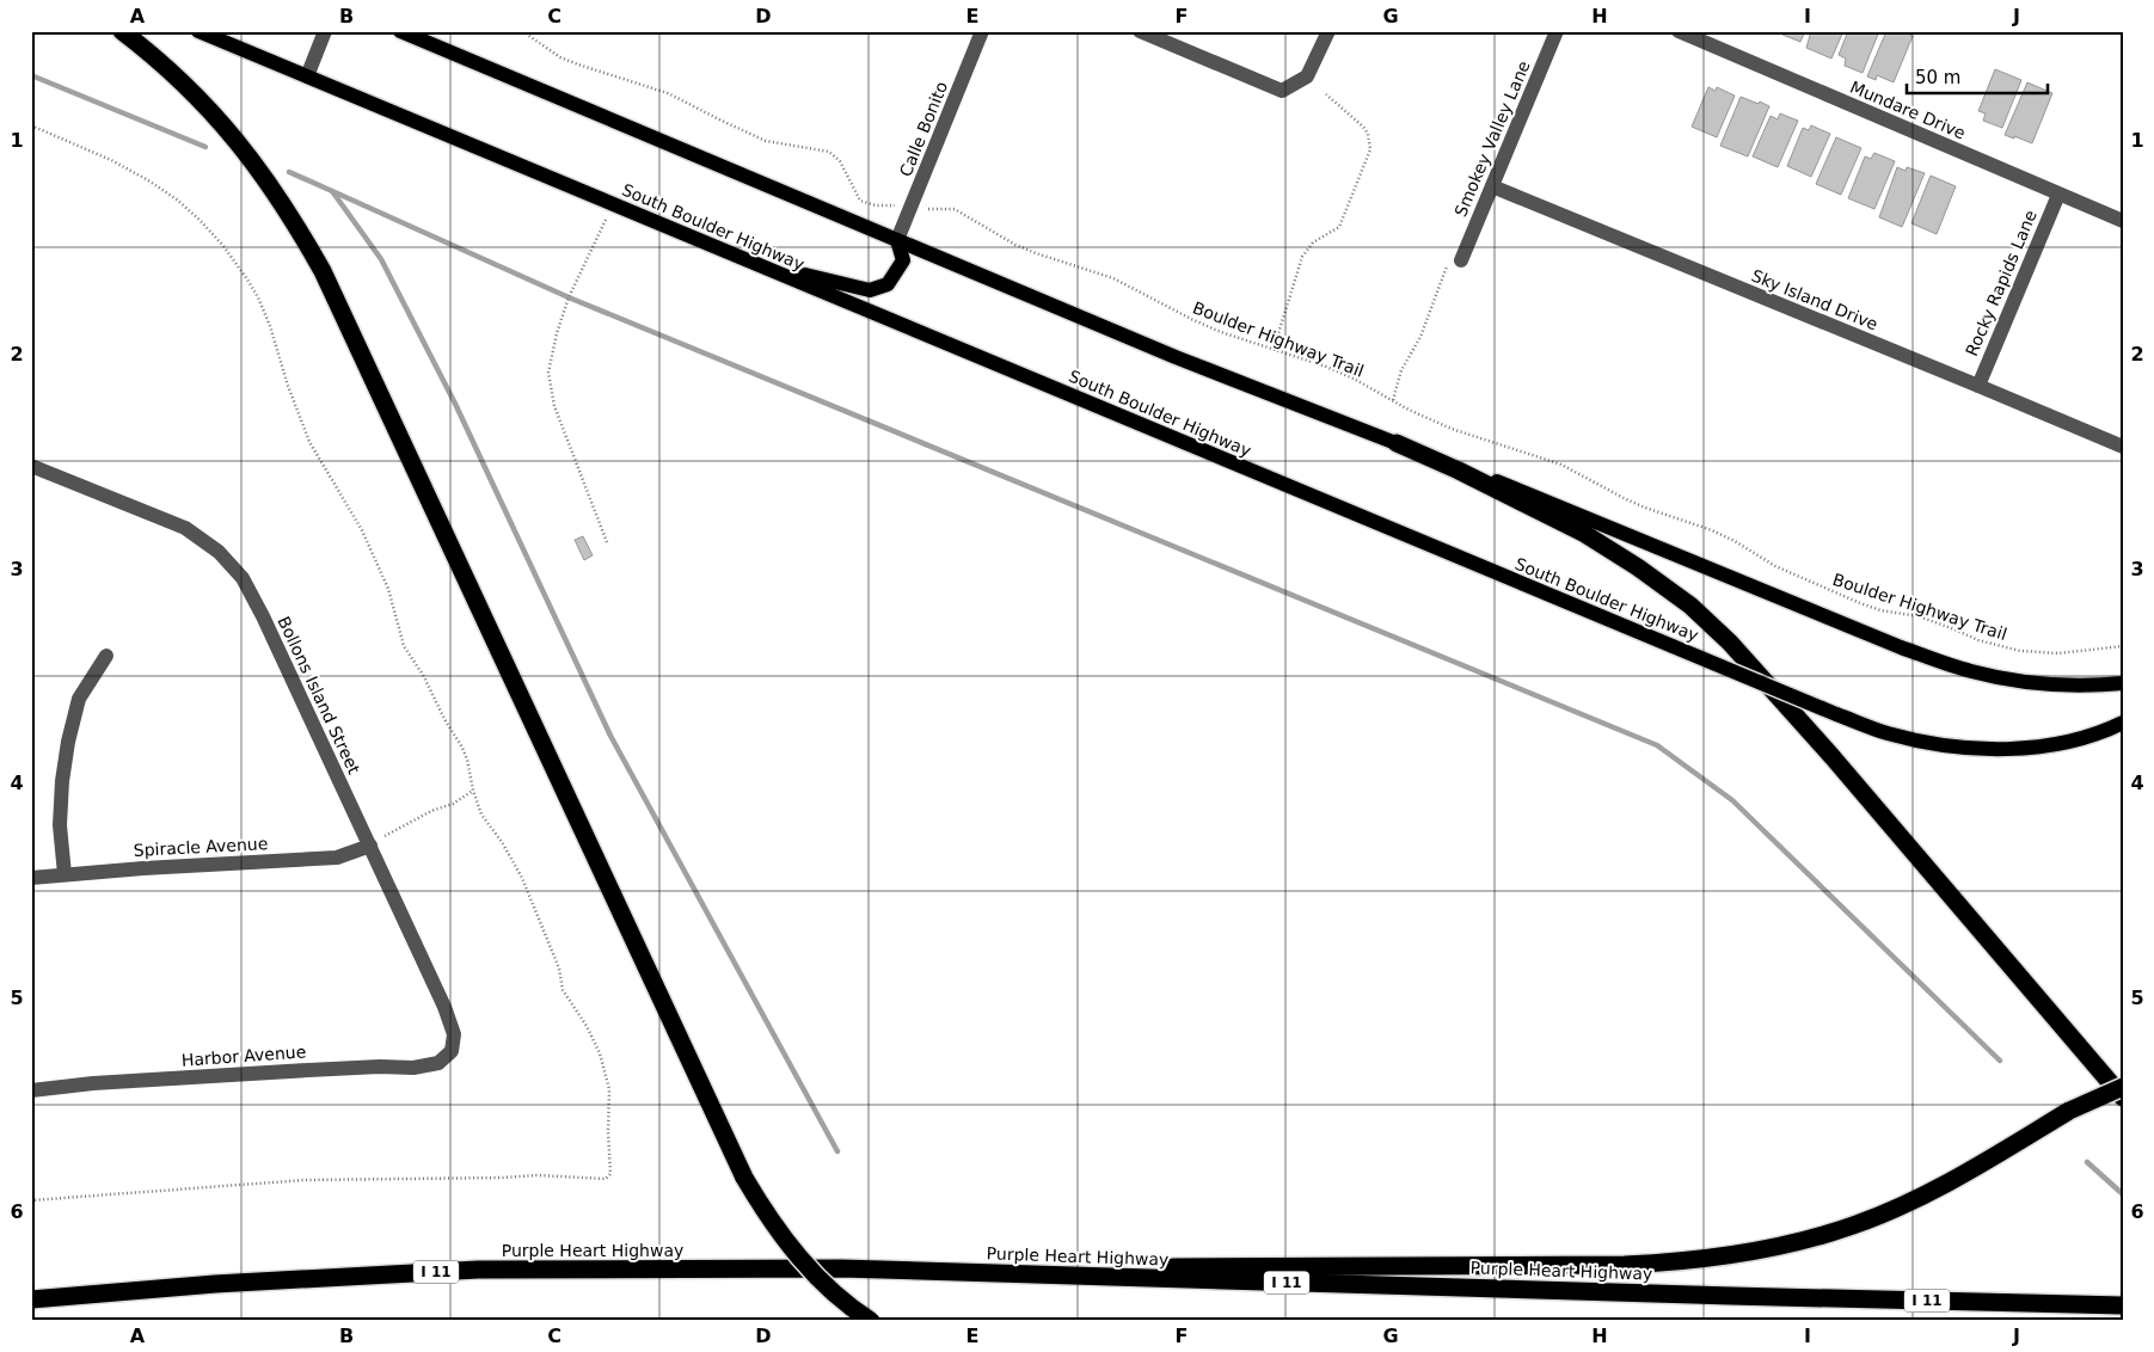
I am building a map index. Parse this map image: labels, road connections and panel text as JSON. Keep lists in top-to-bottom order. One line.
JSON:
{"streets":{"highway":["Purple Heart Highway","I 11"],"main road":["South Boulder Highway"],"street":["Mundare Drive","Calle Bonito","Smokey Valley Lane","Rocky Rapids Lane","Sky Island Drive","Bollons Island Street","Spiracle Avenue","Harbor Avenue"],"path":["Boulder Highway Trail"]},"crossings":[["Mundare Drive","Rocky Rapids Lane"],["Calle Bonito","Boulder Highway Trail"],["Smokey Valley Lane","Sky Island Drive"],["Rocky Rapids Lane","Sky Island Drive"],["Bollons Island Street","Spiracle Avenue"],["Bollons Island Street","Harbor Avenue"]],"scale_bar":"50 m","grid":{"columns":["A","B","C","D","E","F","G","H","I","J"],"rows":["1","2","3","4","5","6"]}}
